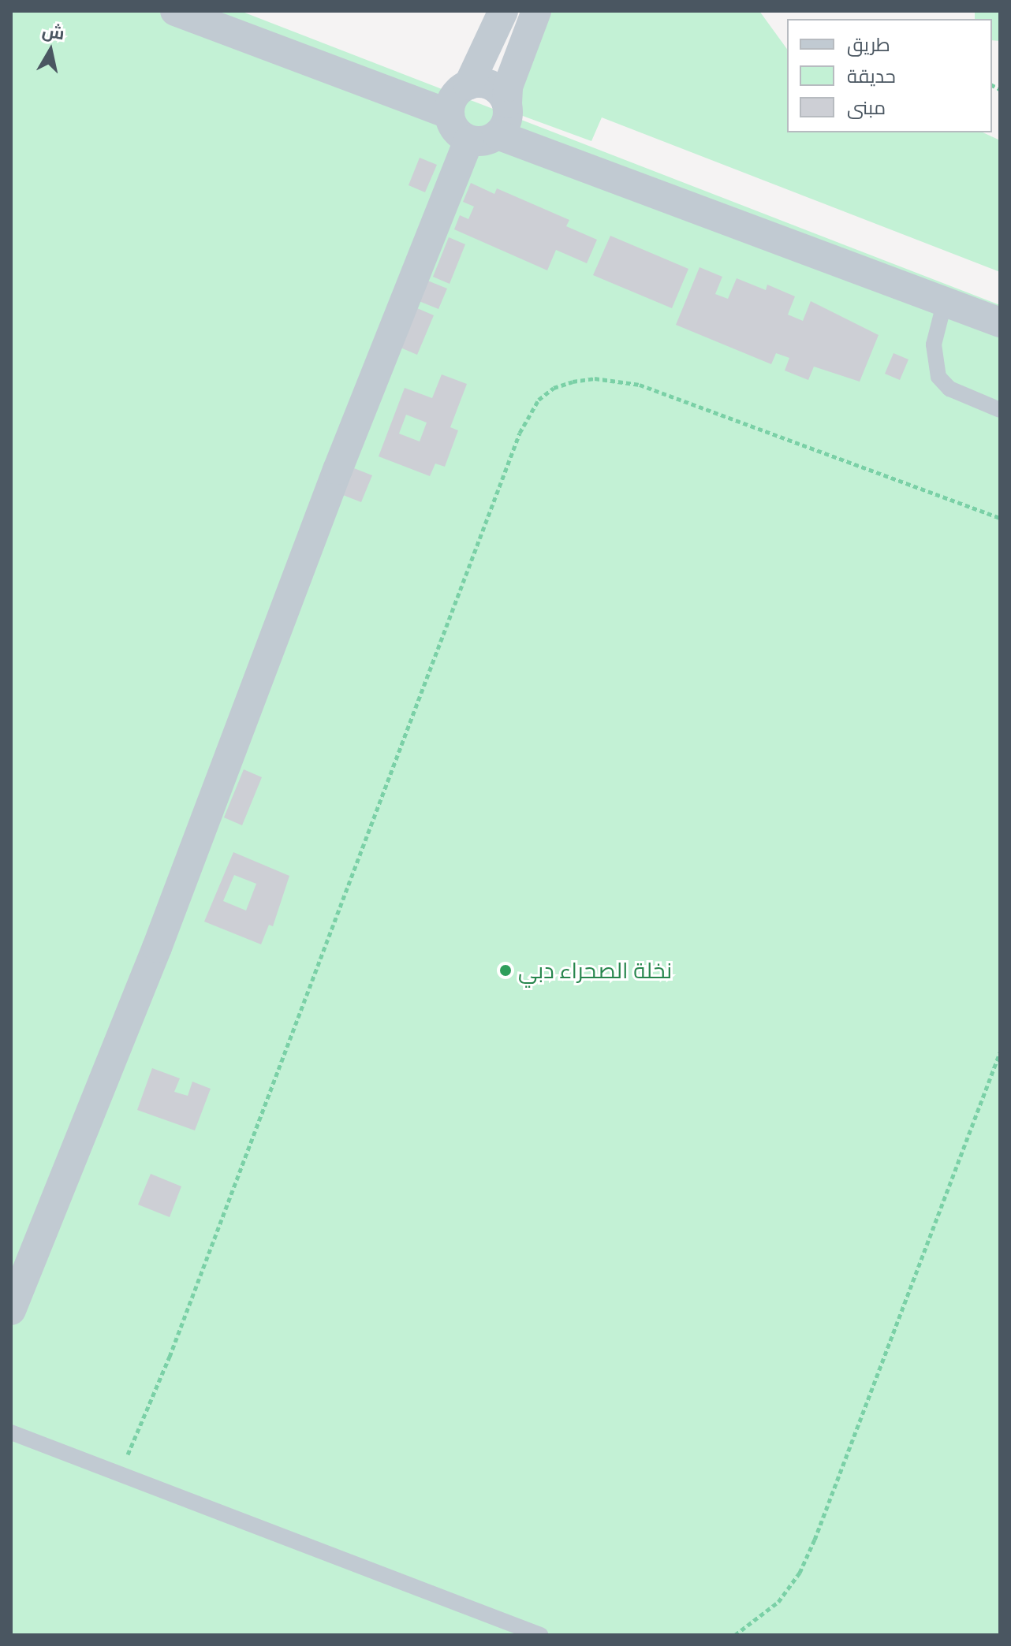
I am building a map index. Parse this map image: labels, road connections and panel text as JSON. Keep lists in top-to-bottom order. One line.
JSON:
{"places":["نخلة الصحراء دبي"],"legend":["طريق","حديقة","مبنى"],"north":"top"}
